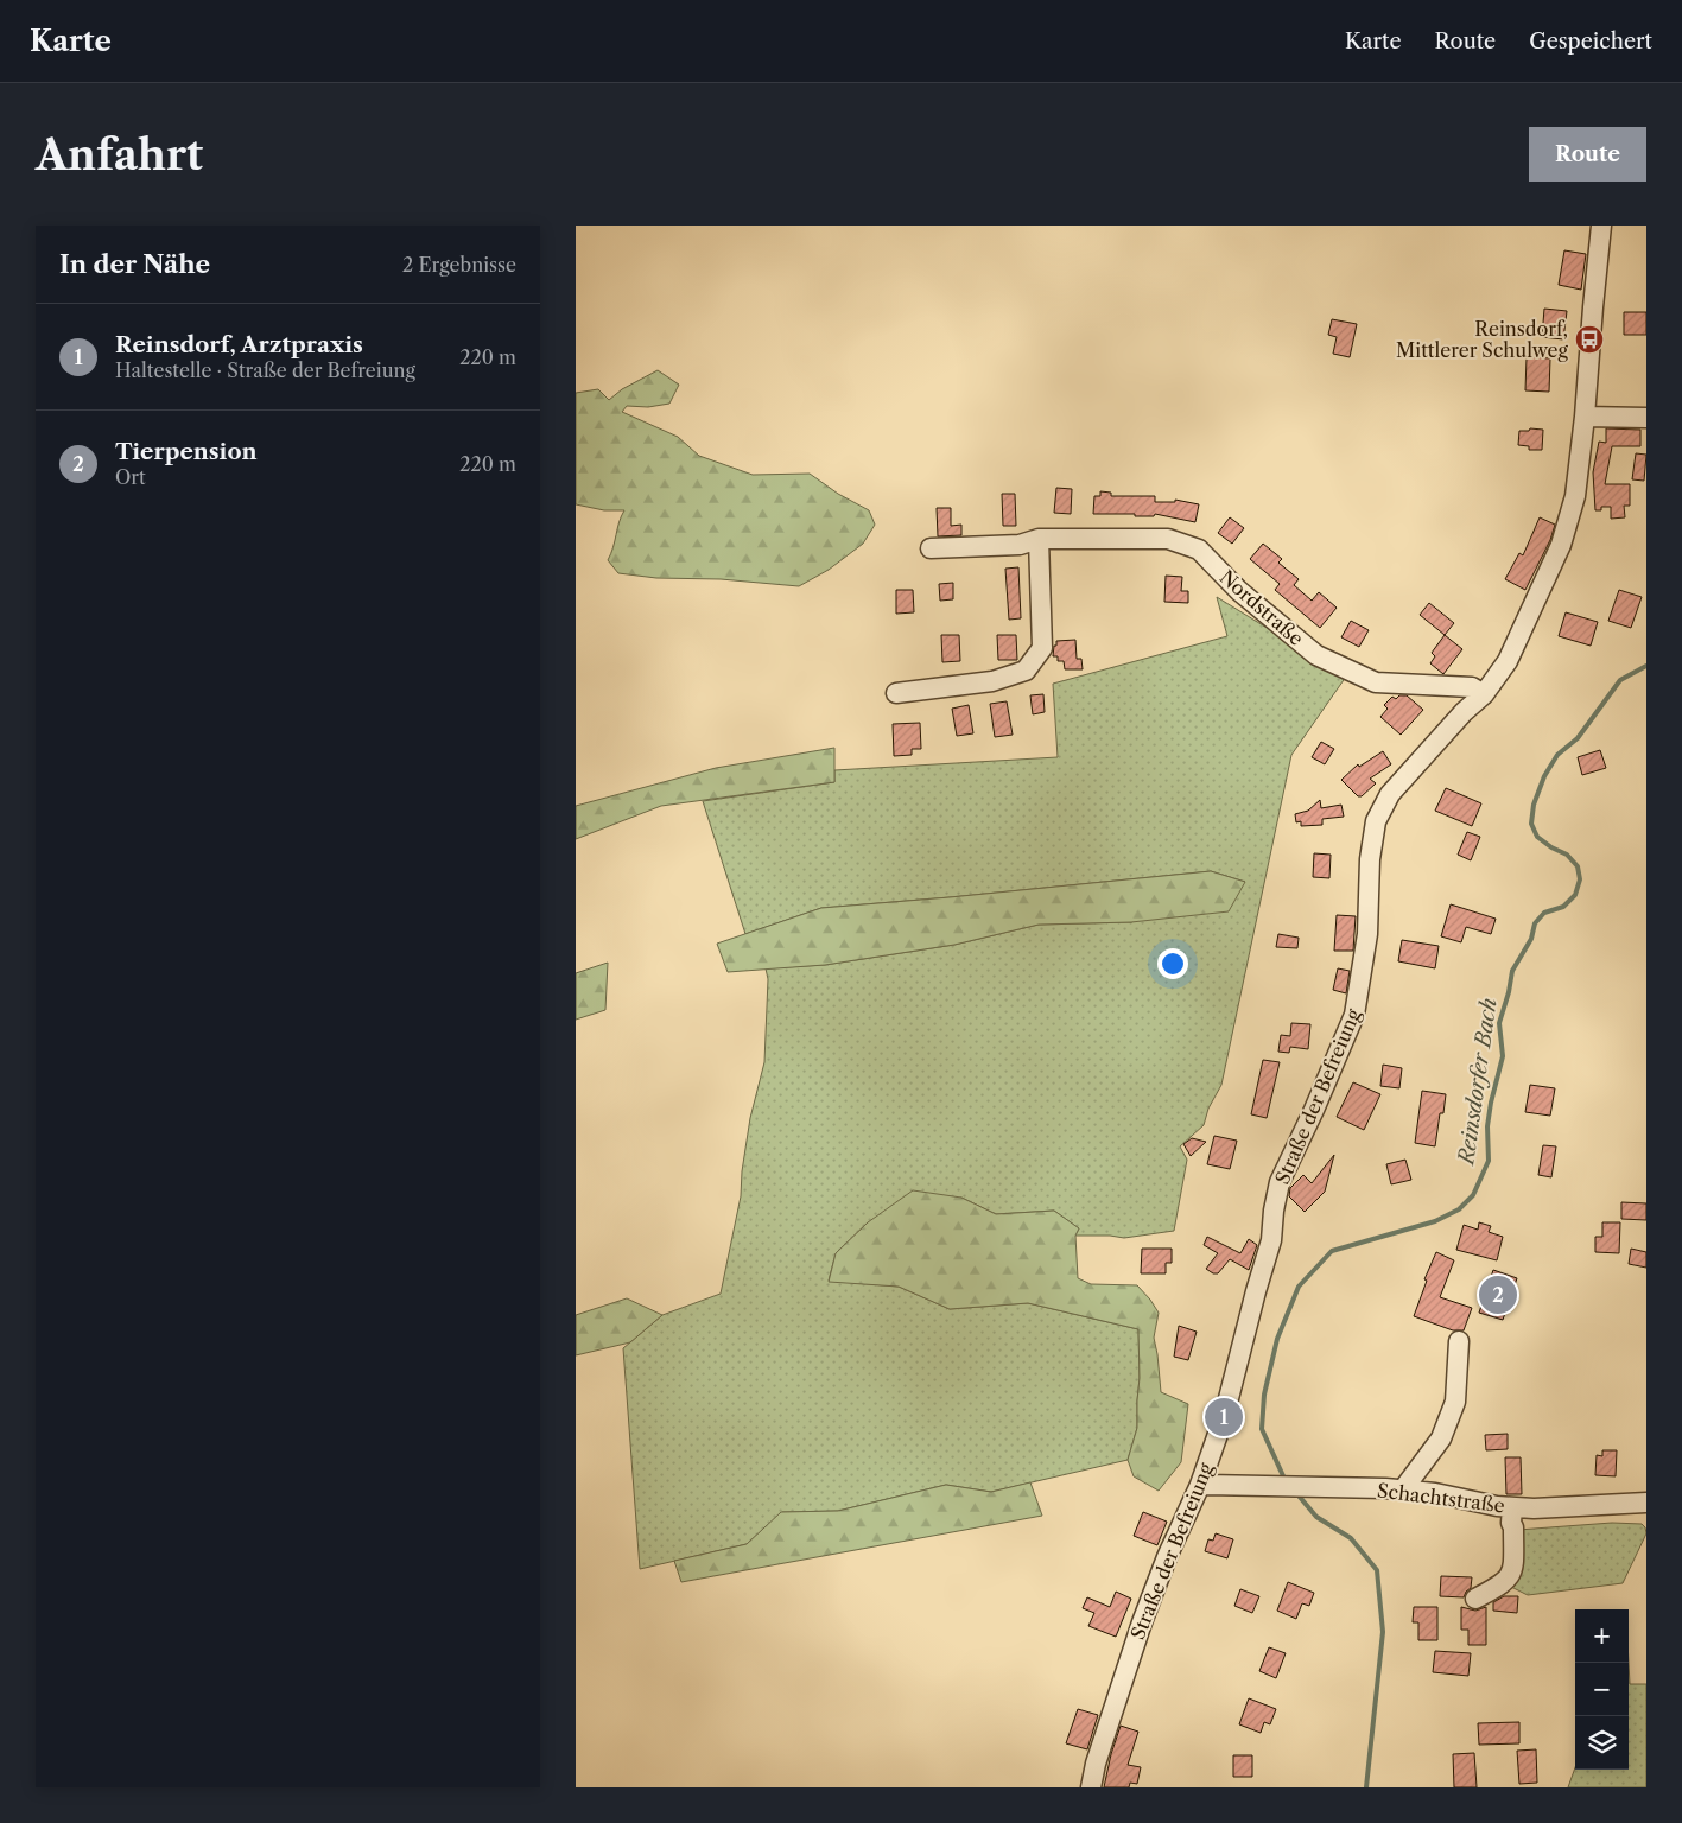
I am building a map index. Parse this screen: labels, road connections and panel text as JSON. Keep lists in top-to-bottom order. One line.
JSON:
{"streets":{"street":["Nordstraße","Straße der Befreiung","Schachtstraße"]},"crossings":[["Nordstraße","Straße der Befreiung"],["Straße der Befreiung","Schachtstraße"]],"water":["Reinsdorfer Bach"],"places":{"bus stop":["Reinsdorf, Mittlerer Schulweg"]},"page":{"header":"Karte","nav":["Karte","Route","Gespeichert"],"buttons":"Route","title":"Anfahrt","heading":["In der Nähe","2 Ergebnisse"],"list":[{"mark":"1","name":"Reinsdorf, Arztpraxis","note":"Haltestelle · Straße der Befreiung","value":"220 m"},{"mark":"2","name":"Tierpension","note":"Ort","value":"220 m"}],"pins":["2","1"],"map_buttons":["+","−"]}}
